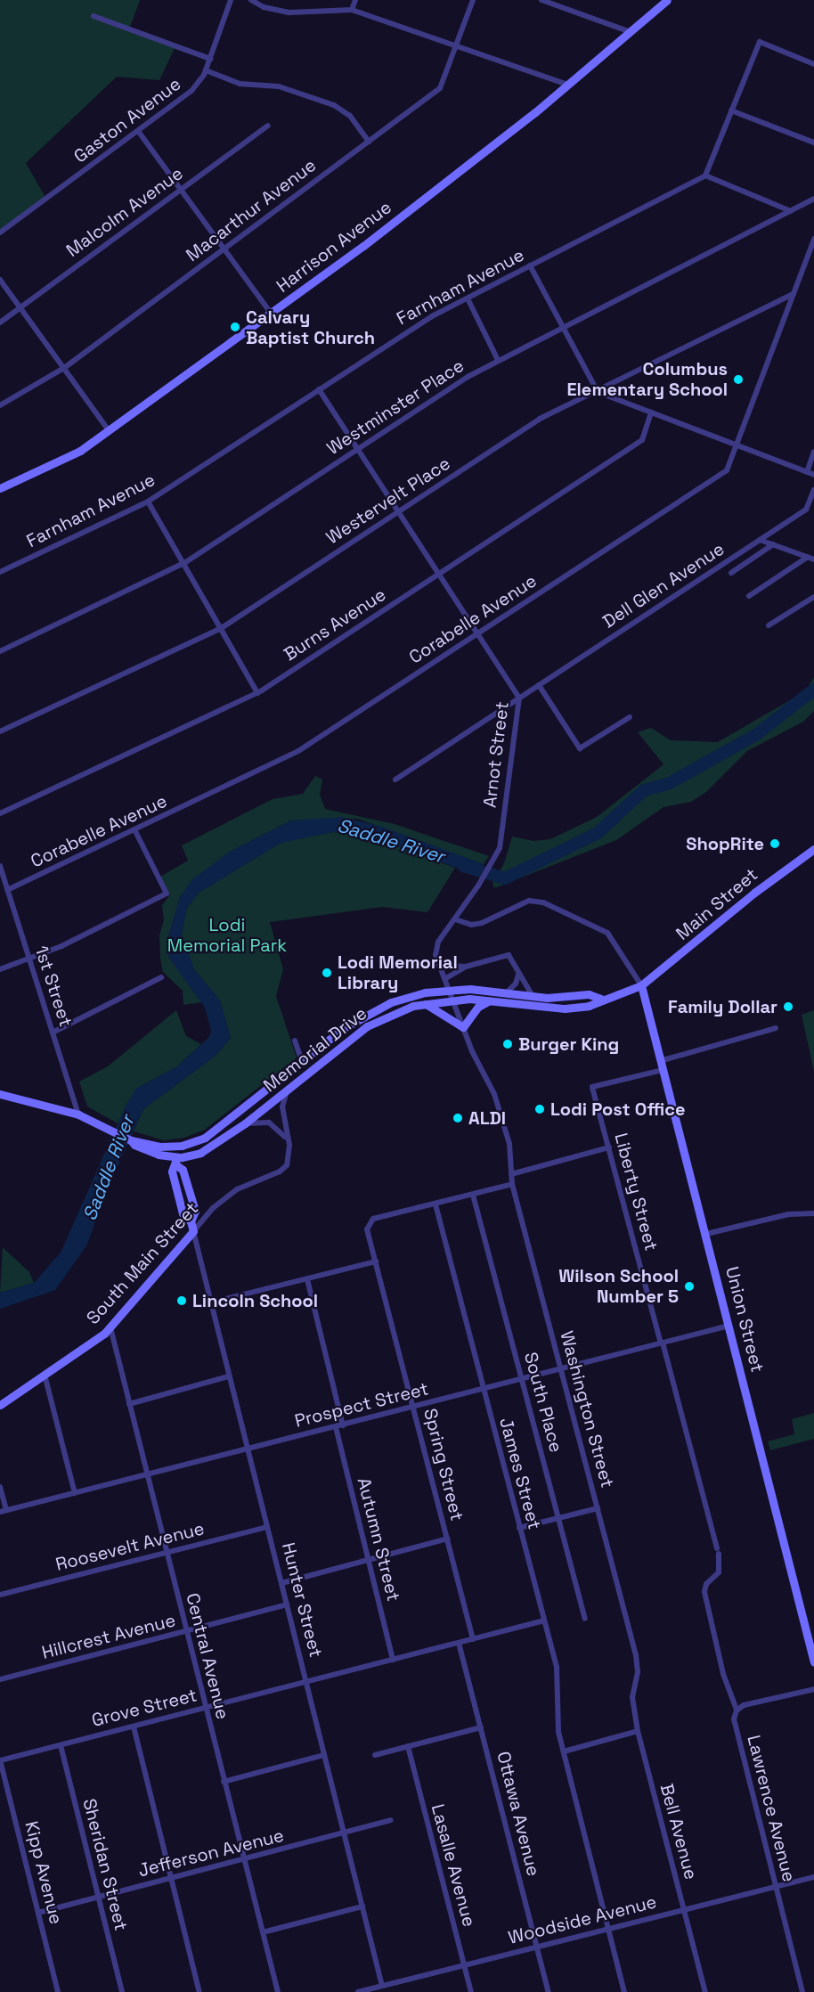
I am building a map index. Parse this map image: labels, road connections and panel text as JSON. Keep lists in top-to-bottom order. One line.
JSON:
{"streets":{"street":["Gaston Avenue","Macarthur Avenue","Malcolm Avenue","Harrison Avenue","Farnham Avenue","Westminster Place","Westervelt Place","Dell Glen Avenue","Corabelle Avenue","Burns Avenue","Arnot Street","Main Street","1st Street","Memorial Drive","Liberty Street","South Main Street","Union Street","South Place","Prospect Street","Washington Street","Spring Street","James Street","Autumn Street","Roosevelt Avenue","Hunter Street","Hillcrest Avenue","Central Avenue","Grove Street","Lawrence Avenue","Ottawa Avenue","Bell Avenue","Jefferson Avenue","Sheridan Street","Lasalle Avenue","Kipp Avenue","Woodside Avenue"]},"crossings":[["Farnham Avenue","Arnot Street"],["Westminster Place","Arnot Street"],["Westervelt Place","Corabelle Avenue"],["Westervelt Place","Arnot Street"],["Dell Glen Avenue","Arnot Street"],["Corabelle Avenue","Arnot Street"],["Corabelle Avenue","1st Street"],["Burns Avenue","Arnot Street"],["Main Street","Memorial Drive"],["Main Street","Union Street"],["Memorial Drive","South Main Street"],["Memorial Drive","Union Street"],["Memorial Drive","Washington Street"],["Memorial Drive","Hunter Street"],["Liberty Street","Union Street"],["Liberty Street","Prospect Street"],["Liberty Street","Lawrence Avenue"],["South Main Street","Hunter Street"],["South Main Street","Central Avenue"],["Union Street","Prospect Street"],["South Place","Prospect Street"],["Prospect Street","Washington Street"],["Prospect Street","Spring Street"],["Prospect Street","James Street"],["Prospect Street","Autumn Street"],["Prospect Street","Hunter Street"],["Prospect Street","Central Avenue"],["Washington Street","Bell Avenue"],["Spring Street","James Street"],["Spring Street","Grove Street"],["James Street","Grove Street"],["James Street","Woodside Avenue"],["Autumn Street","Grove Street"],["Roosevelt Avenue","Hunter Street"],["Roosevelt Avenue","Central Avenue"],["Hunter Street","Hillcrest Avenue"],["Hunter Street","Grove Street"],["Hunter Street","Jefferson Avenue"],["Hunter Street","Woodside Avenue"],["Hillcrest Avenue","Central Avenue"],["Central Avenue","Grove Street"],["Central Avenue","Jefferson Avenue"],["Grove Street","Ottawa Avenue"],["Grove Street","Sheridan Street"],["Grove Street","Kipp Avenue"],["Lawrence Avenue","Woodside Avenue"],["Ottawa Avenue","Woodside Avenue"],["Bell Avenue","Woodside Avenue"],["Jefferson Avenue","Sheridan Street"],["Jefferson Avenue","Kipp Avenue"],["Lasalle Avenue","Woodside Avenue"]],"water":["Saddle River"],"parks":["Lodi Memorial Park"],"places":["Calvary Baptist Church","Columbus Elementary School","ShopRite","Lodi Memorial Library","Family Dollar","Burger King","Lodi Post Office","ALDI","Wilson School Number 5","Lincoln School"]}
